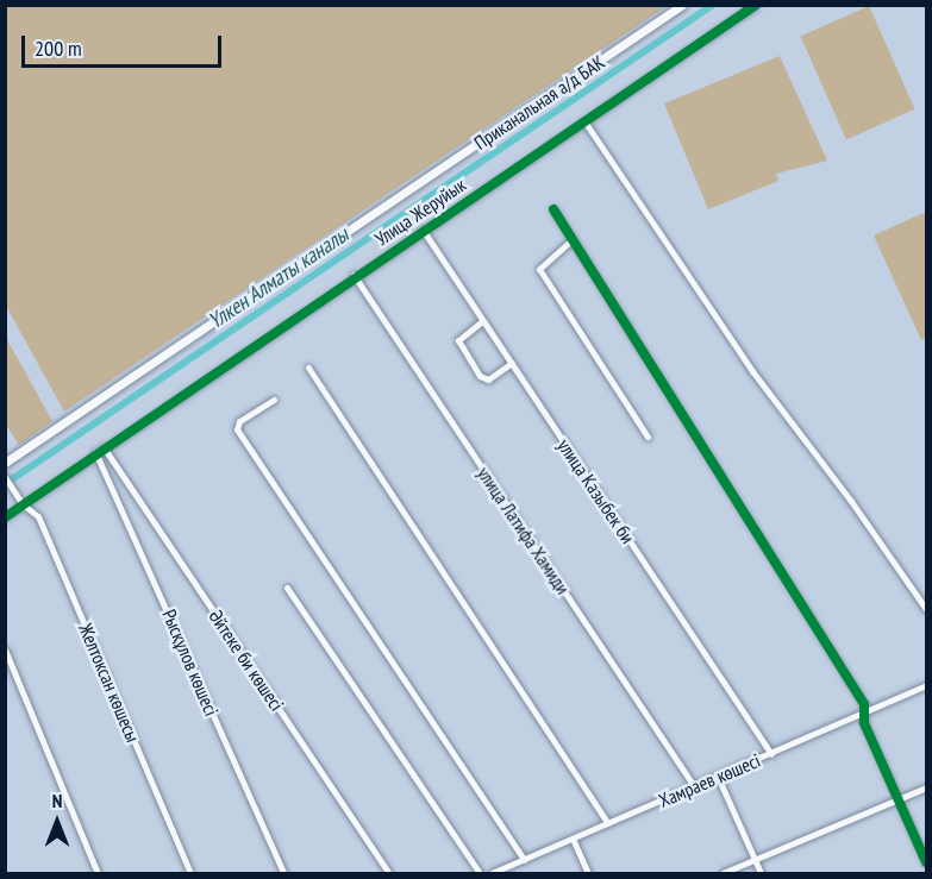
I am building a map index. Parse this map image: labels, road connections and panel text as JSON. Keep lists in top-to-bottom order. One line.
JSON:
{"streets":{"street":["Приканальная а/д БАК","Улица Жеруйык","улица Казыбек би","улица Латифа Хамиди","Әйтеке би көшесі","Рысқұлов көшесі","Желтоксан көшесы","Хамраев көшесі"]},"crossings":[["Улица Жеруйык","улица Казыбек би"],["Улица Жеруйык","улица Латифа Хамиди"],["Улица Жеруйык","Әйтеке би көшесі"],["улица Казыбек би","Хамраев көшесі"],["улица Латифа Хамиди","Хамраев көшесі"]],"water":["Үлкен Алматы каналы"],"scale_bar":"200 m","north":"top"}
